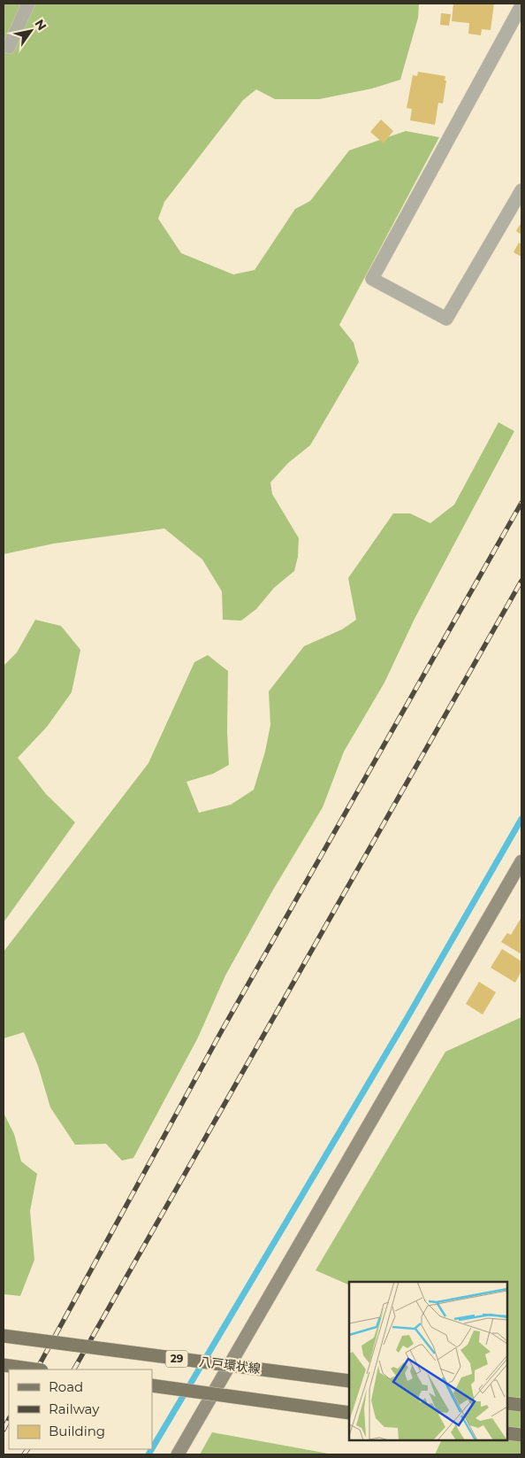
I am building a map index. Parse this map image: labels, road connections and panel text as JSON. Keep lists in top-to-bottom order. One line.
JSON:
{"streets":{"main road":["29","八戸環状線"]},"legend":["Road","Railway","Building"],"north":"top right"}
